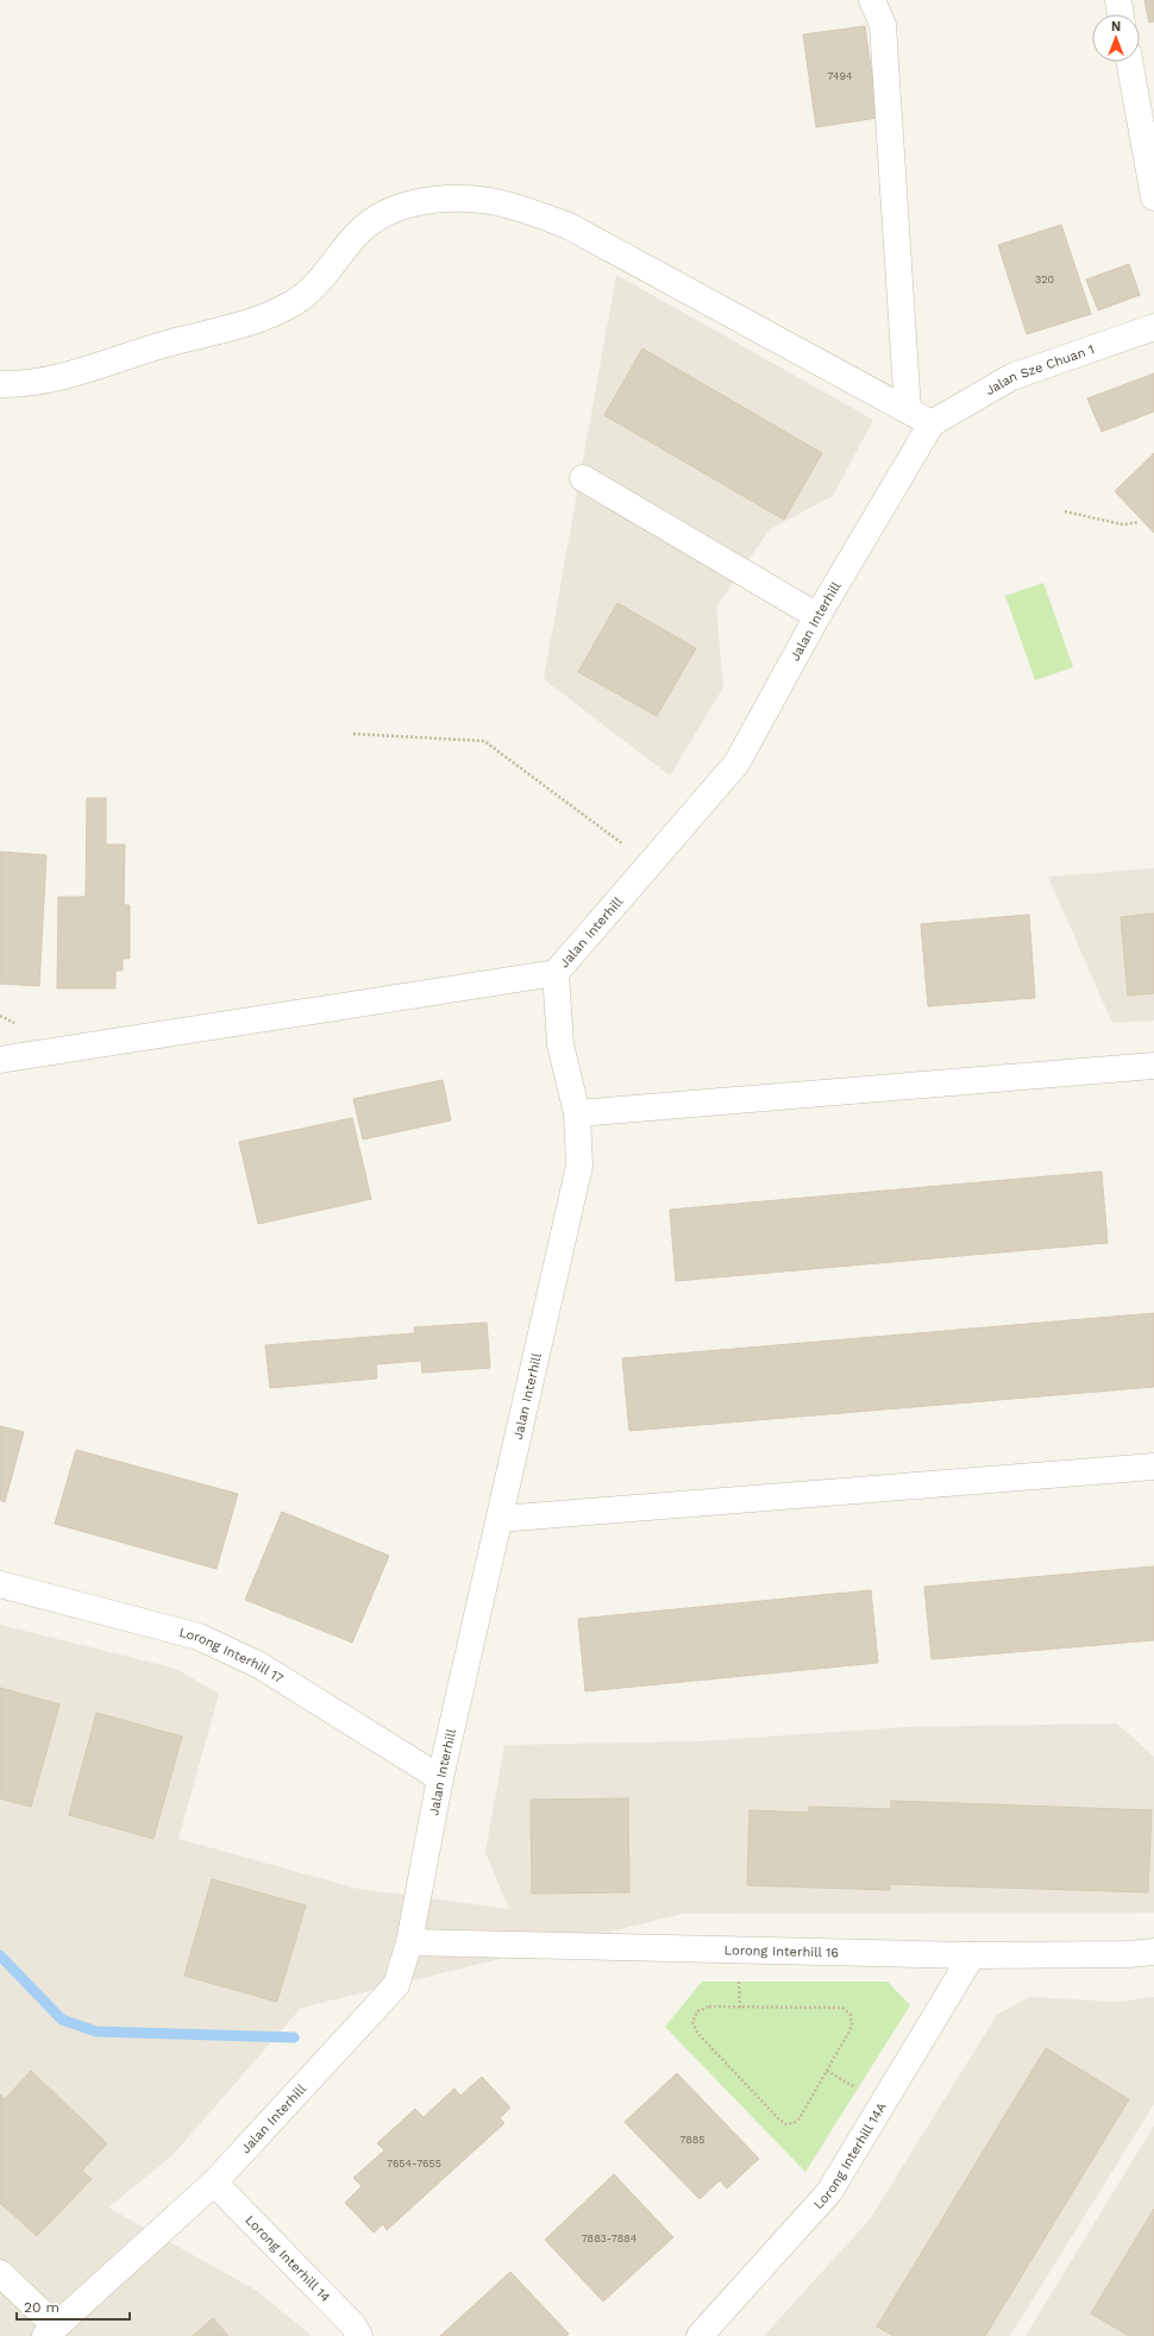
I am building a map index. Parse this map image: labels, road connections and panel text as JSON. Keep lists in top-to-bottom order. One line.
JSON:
{"streets":{"street":["Jalan Sze Chuan 1","Jalan Interhill","Lorong Interhill 17","Lorong Interhill 16","Lorong Interhill 14A","Lorong Interhill 14"]},"crossings":[["Jalan Sze Chuan 1","Jalan Interhill"],["Jalan Interhill","Lorong Interhill 17"],["Jalan Interhill","Lorong Interhill 16"],["Jalan Interhill","Lorong Interhill 14"],["Lorong Interhill 16","Lorong Interhill 14A"]],"house_numbers":["7494","320","7885","7654-7655","7883-7884"],"scale_bar":"20 m","north":"top"}
